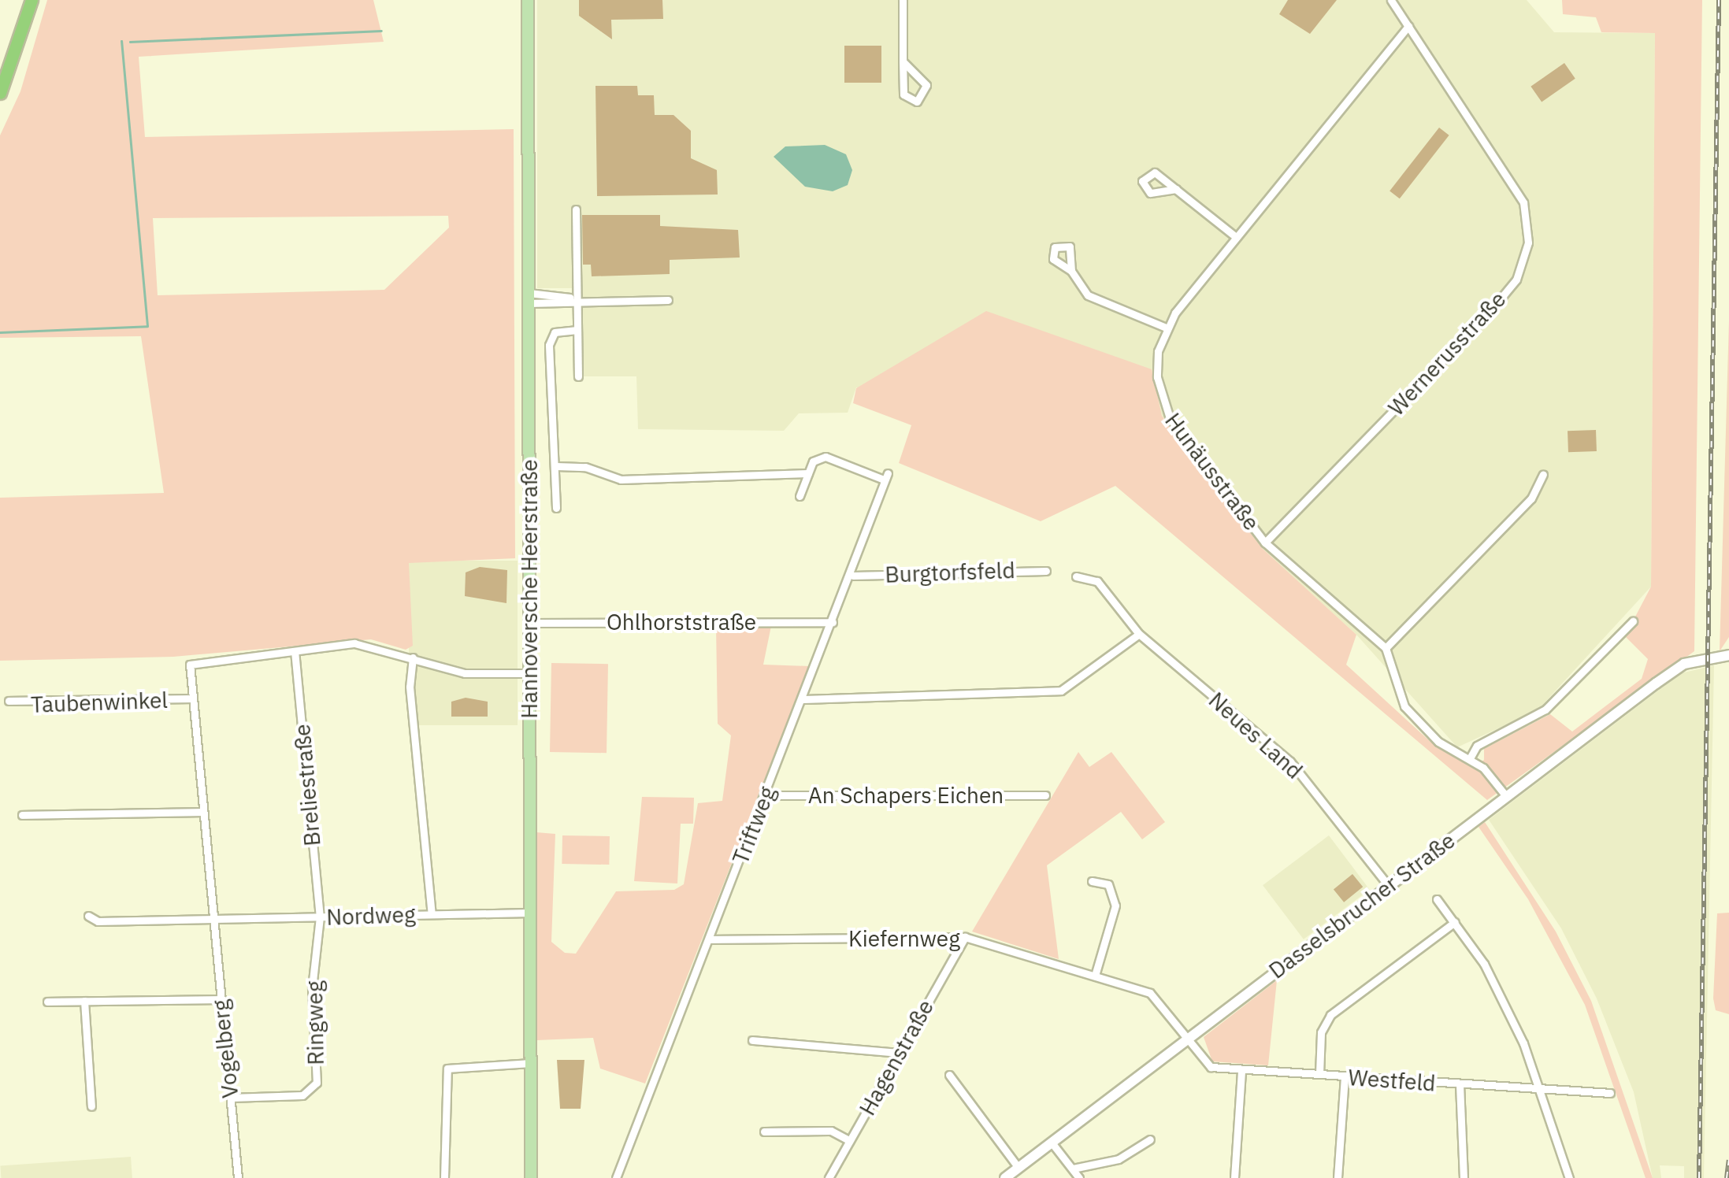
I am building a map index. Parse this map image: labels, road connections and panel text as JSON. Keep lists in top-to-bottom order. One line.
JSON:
{"streets":{"main road":["Hannoversche Heerstraße"],"street":["Wernerusstraße","Hunäusstraße","Burgtorfsfeld","Ohlhorststraße","Taubenwinkel","Neues Land","Breliestraße","An Schapers Eichen","Triftweg","Dasselsbrucher Straße","Nordweg","Kiefernweg","Ringweg","Vogelberg","Hagenstraße","Westfeld"]},"crossings":[["Wernerusstraße","Hunäusstraße"],["Burgtorfsfeld","Triftweg"],["Hannoversche Heerstraße","Ohlhorststraße"],["Hannoversche Heerstraße","Nordweg"],["Ohlhorststraße","Triftweg"],["Taubenwinkel","Vogelberg"],["Neues Land","Dasselsbrucher Straße"],["Breliestraße","Nordweg"],["Breliestraße","Ringweg"],["Breliestraße","Vogelberg"],["An Schapers Eichen","Triftweg"],["Triftweg","Kiefernweg"],["Dasselsbrucher Straße","Kiefernweg"],["Dasselsbrucher Straße","Westfeld"],["Nordweg","Ringweg"],["Nordweg","Vogelberg"],["Kiefernweg","Hagenstraße"],["Kiefernweg","Westfeld"],["Ringweg","Vogelberg"]]}
